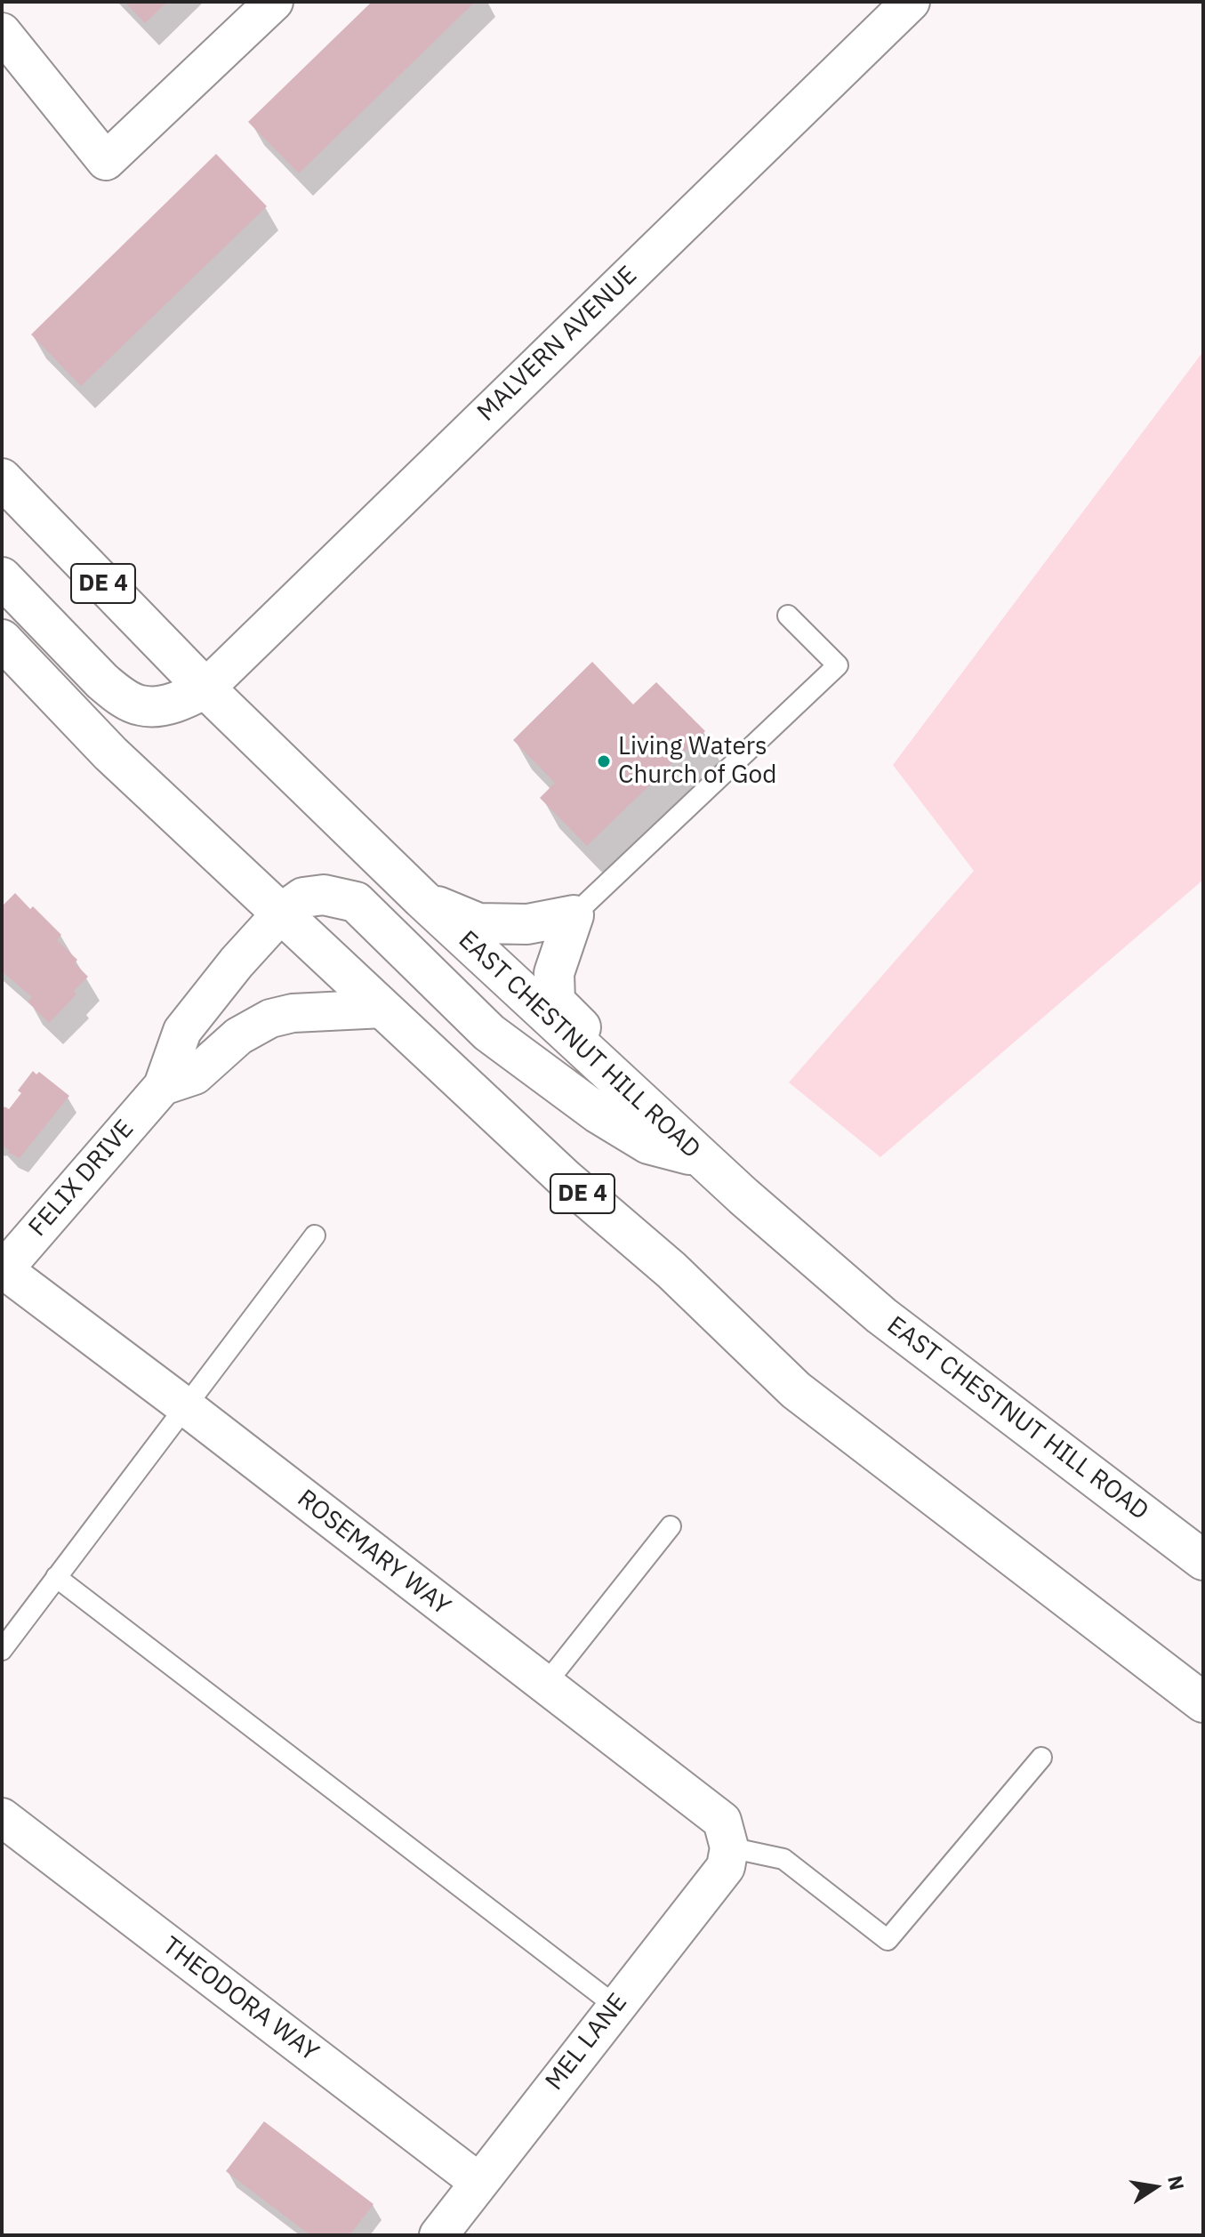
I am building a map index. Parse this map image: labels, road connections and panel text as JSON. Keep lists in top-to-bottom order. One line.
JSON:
{"streets":{"main road":["DE 4","EAST CHESTNUT HILL ROAD"],"street":["MALVERN AVENUE","FELIX DRIVE","ROSEMARY WAY","THEODORA WAY","MEL LANE"]},"crossings":[["MALVERN AVENUE","EAST CHESTNUT HILL ROAD"],["DE 4","FELIX DRIVE"],["FELIX DRIVE","ROSEMARY WAY"],["ROSEMARY WAY","MEL LANE"],["THEODORA WAY","MEL LANE"]],"places":["Living Waters Church of God"],"north":"right"}
